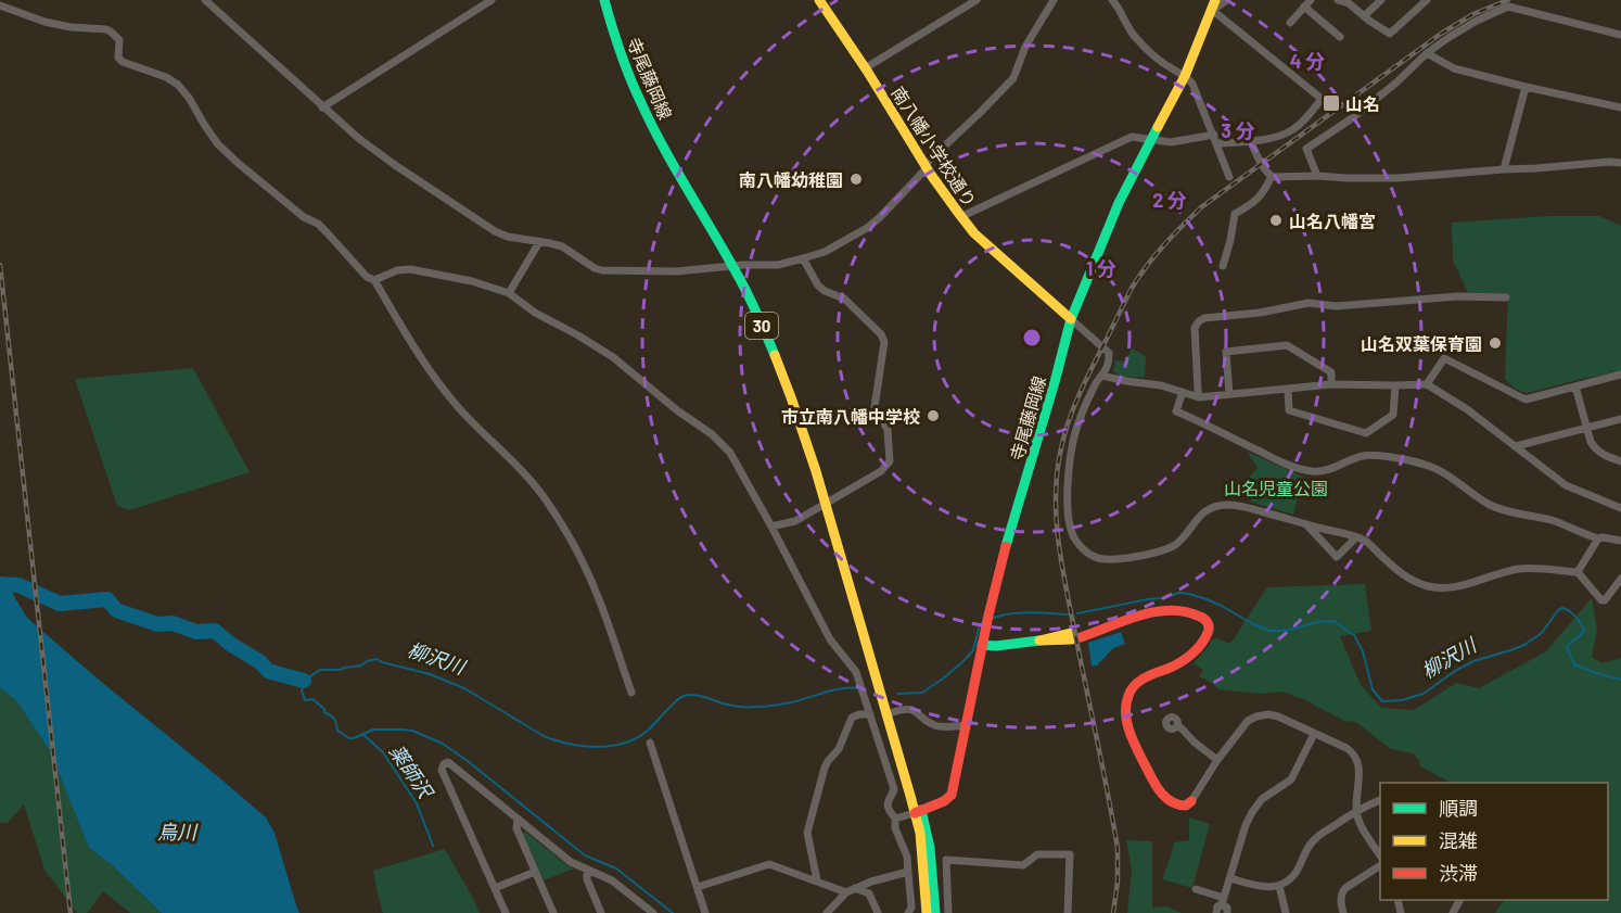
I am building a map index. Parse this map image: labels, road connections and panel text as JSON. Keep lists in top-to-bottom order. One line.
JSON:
{"streets":{"main road":["寺尾藤岡線","南八幡小学校通り","30"]},"crossings":[["寺尾藤岡線","南八幡小学校通り"]],"water":["柳沢川","薬師沢","烏川"],"parks":["山名児童公園"],"places":{"transit":["山名"],"other":["南八幡幼稚園","山名八幡宮","山名双葉保育園","市立南八幡中学校"]},"legend":["順調","混雑","渋滞"],"rings":["4 分","3 分","2 分","1 分"]}
